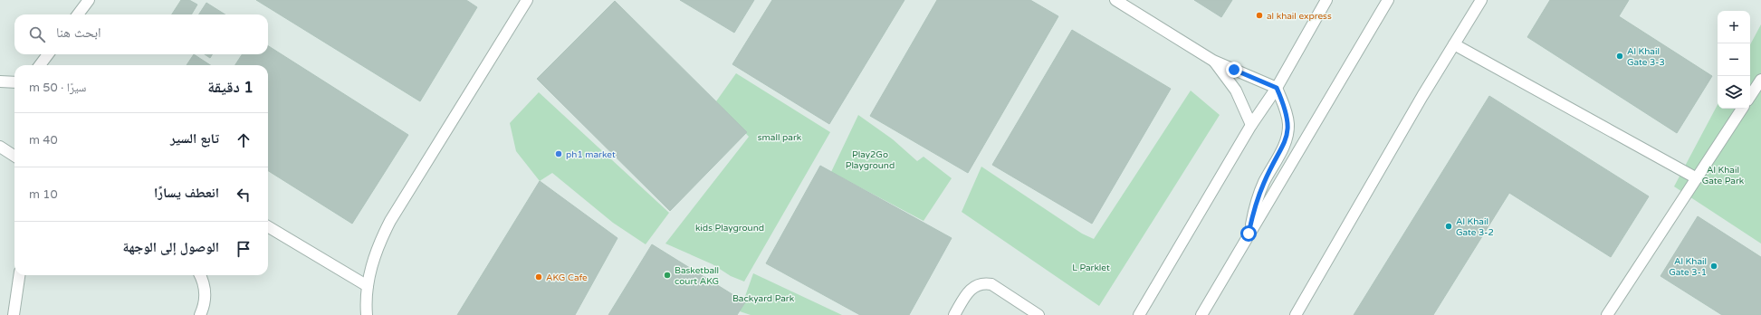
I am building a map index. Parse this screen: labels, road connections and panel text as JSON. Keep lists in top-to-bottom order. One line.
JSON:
{"parks":["small park","Play2Go Playground","Al Khail Gate Park","kids Playground","L Parklet","Backyard Park"],"places":["al khail express","Al Khail Gate 3-3","ph1 market","Al Khail Gate 3-2","Al Khail Gate 3-1","Basketball court AKG","AKG Cafe"],"page":{"map_buttons":["+","−"],"search":"ابحث هنا","heading":["1 دقيقة","سيرًا · 50 m"],"list":[["تابع السير","40 m"],["انعطف يسارًا","10 m"],"الوصول إلى الوجهة"]}}
